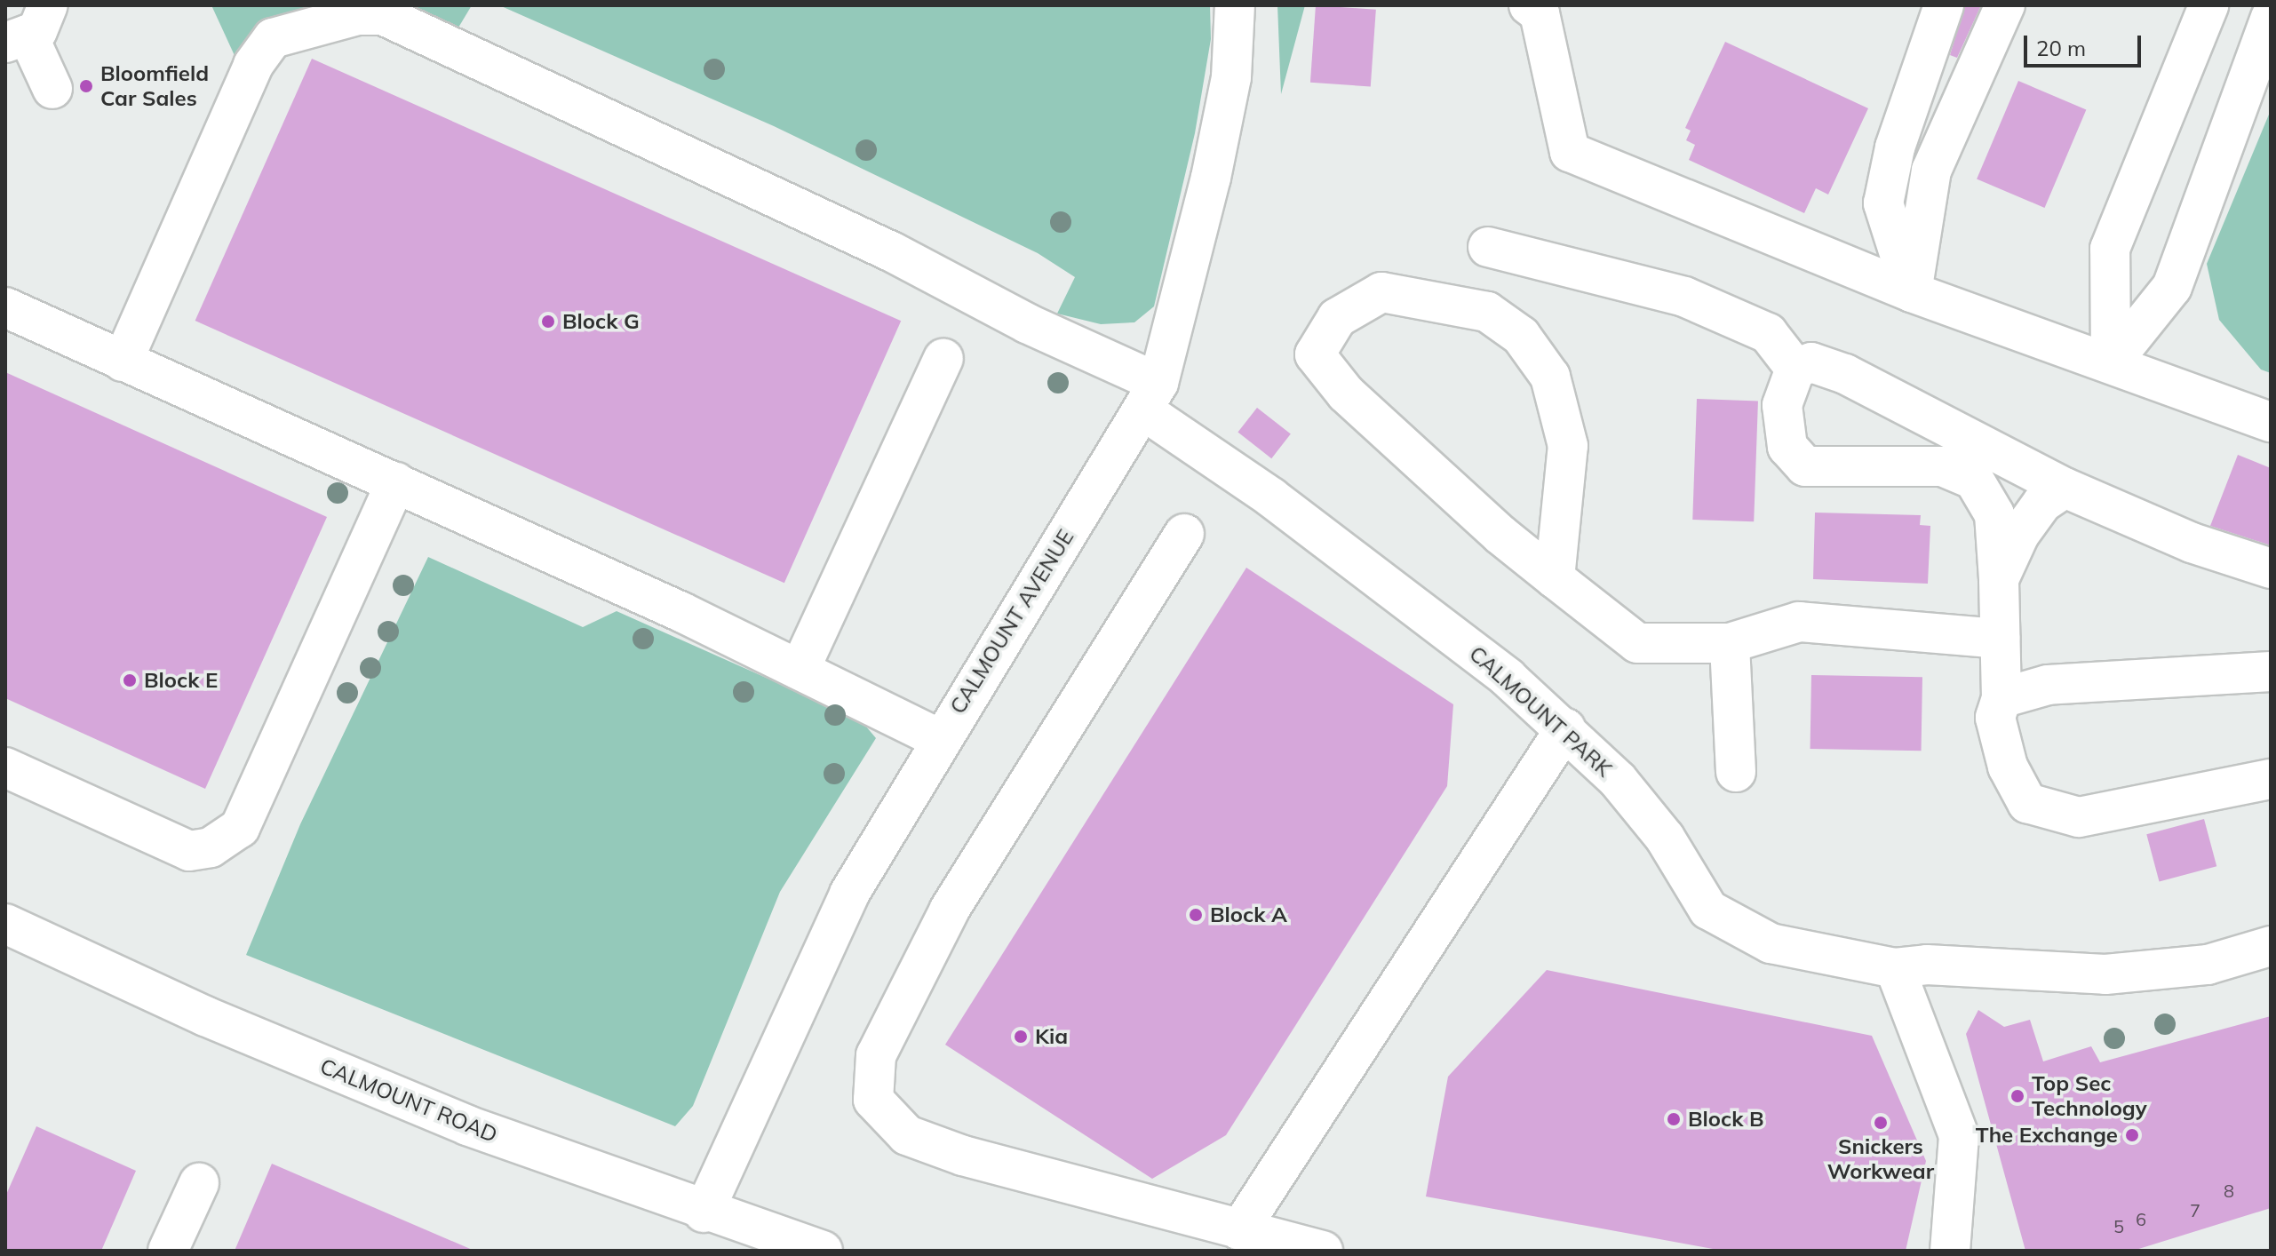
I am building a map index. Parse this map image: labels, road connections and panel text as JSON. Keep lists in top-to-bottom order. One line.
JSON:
{"streets":{"street":["CALMOUNT AVENUE","CALMOUNT PARK","CALMOUNT ROAD"]},"crossings":[["CALMOUNT AVENUE","CALMOUNT PARK"],["CALMOUNT AVENUE","CALMOUNT ROAD"]],"places":["Bloomfield Car Sales","Block G","Block E","Block A","Kia","Top Sec Technology","Block B","Snickers Workwear","The Exchange"],"house_numbers":["8","7","6","5"],"scale_bar":"20 m"}
